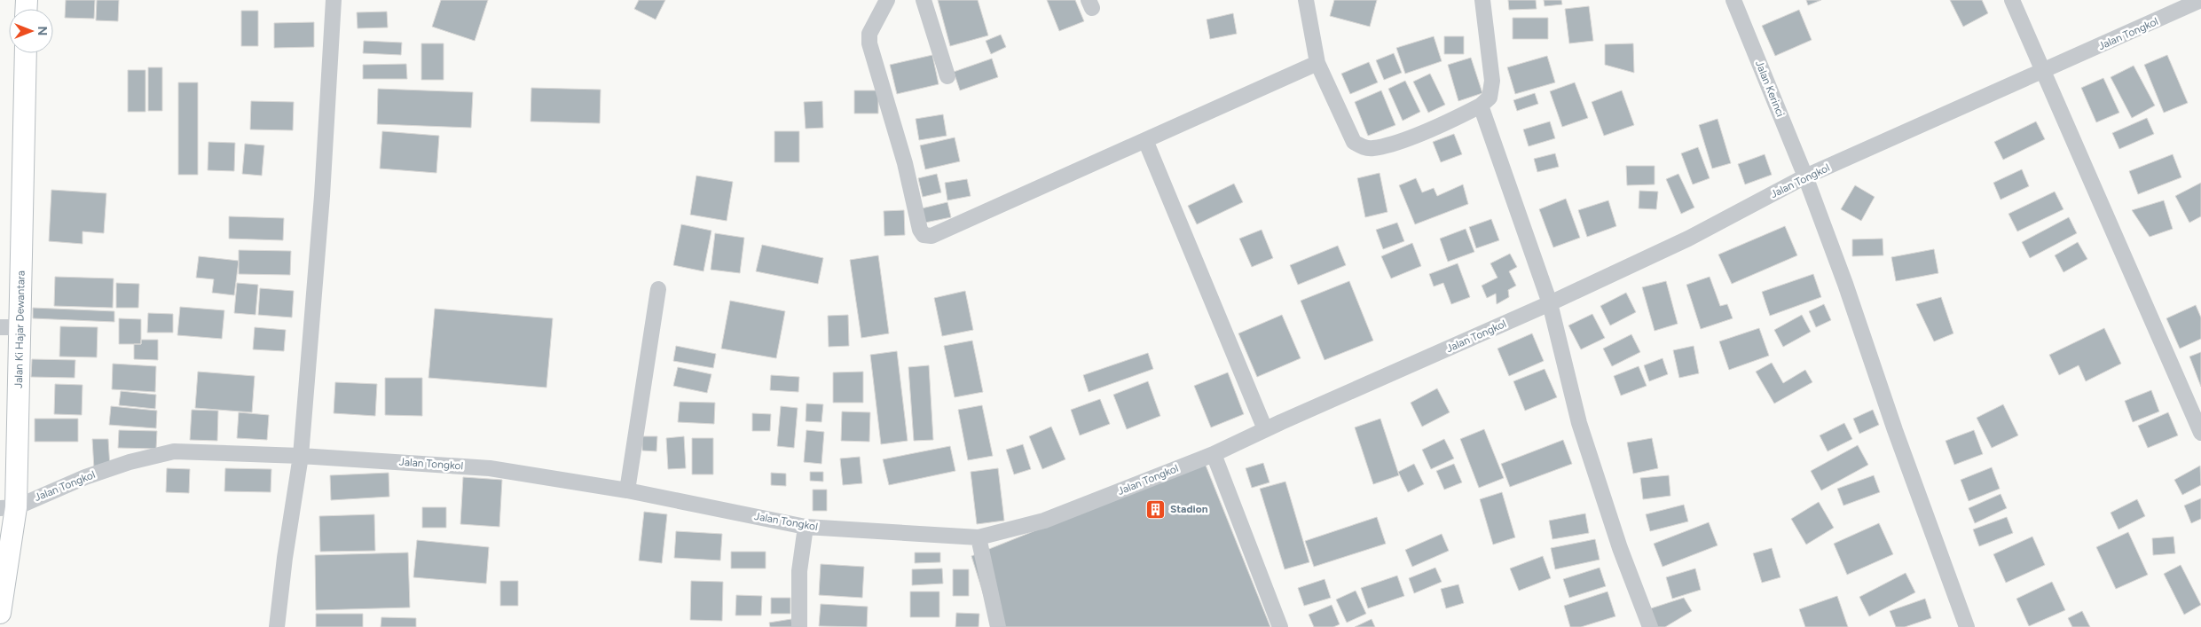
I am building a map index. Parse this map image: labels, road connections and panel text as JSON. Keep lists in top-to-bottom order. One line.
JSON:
{"streets":{"main road":["Jalan Ki Hajar Dewantara"],"street":["Jalan Tongkol","Jalan Kerinci"]},"crossings":[["Jalan Tongkol","Jalan Kerinci"],["Jalan Tongkol","Jalan Ki Hajar Dewantara"]],"places":{"building":["Stadion"]},"north":"right"}
